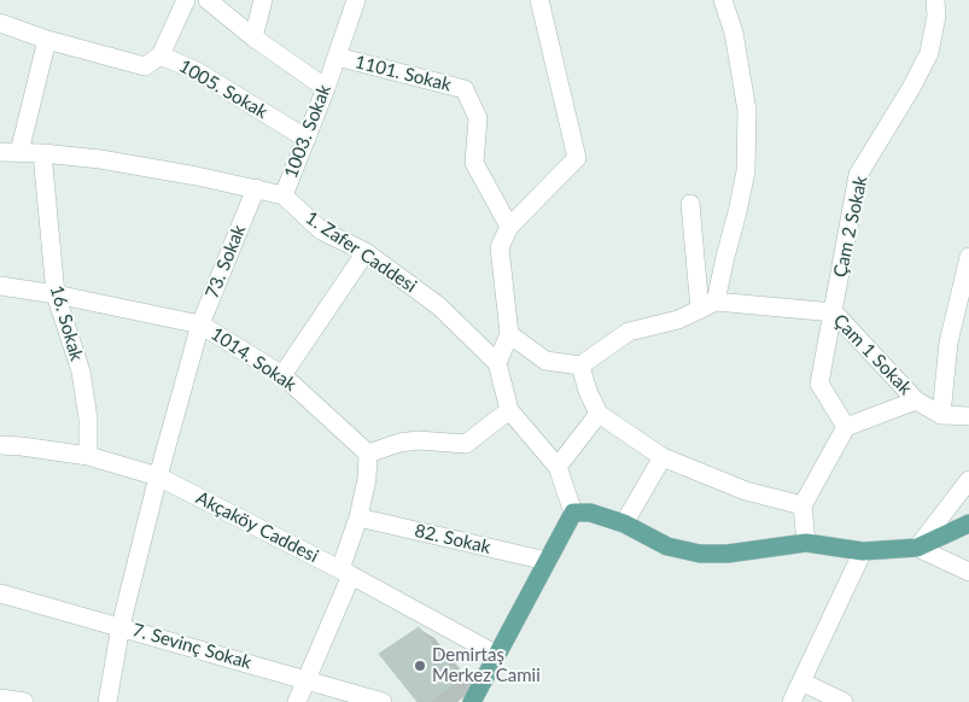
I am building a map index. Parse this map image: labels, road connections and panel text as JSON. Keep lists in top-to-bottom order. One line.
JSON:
{"streets":{"street":["1101. Sokak","1005. Sokak","1003. Sokak","Çam 2 Sokak","1. Zafer Caddesi","73. Sokak","16. Sokak","Çam 1 Sokak","1014. Sokak","Akçaköy Caddesi","82. Sokak","7. Sevinç Sokak"]},"crossings":[["1101. Sokak","1003. Sokak"],["1005. Sokak","1003. Sokak"],["1003. Sokak","1. Zafer Caddesi"],["Çam 2 Sokak","Çam 1 Sokak"],["1. Zafer Caddesi","73. Sokak"],["1. Zafer Caddesi","16. Sokak"],["73. Sokak","1014. Sokak"],["73. Sokak","Akçaköy Caddesi"],["73. Sokak","7. Sevinç Sokak"],["16. Sokak","1014. Sokak"],["16. Sokak","Akçaköy Caddesi"]],"places":["Demirtaş Merkez Camii"]}
